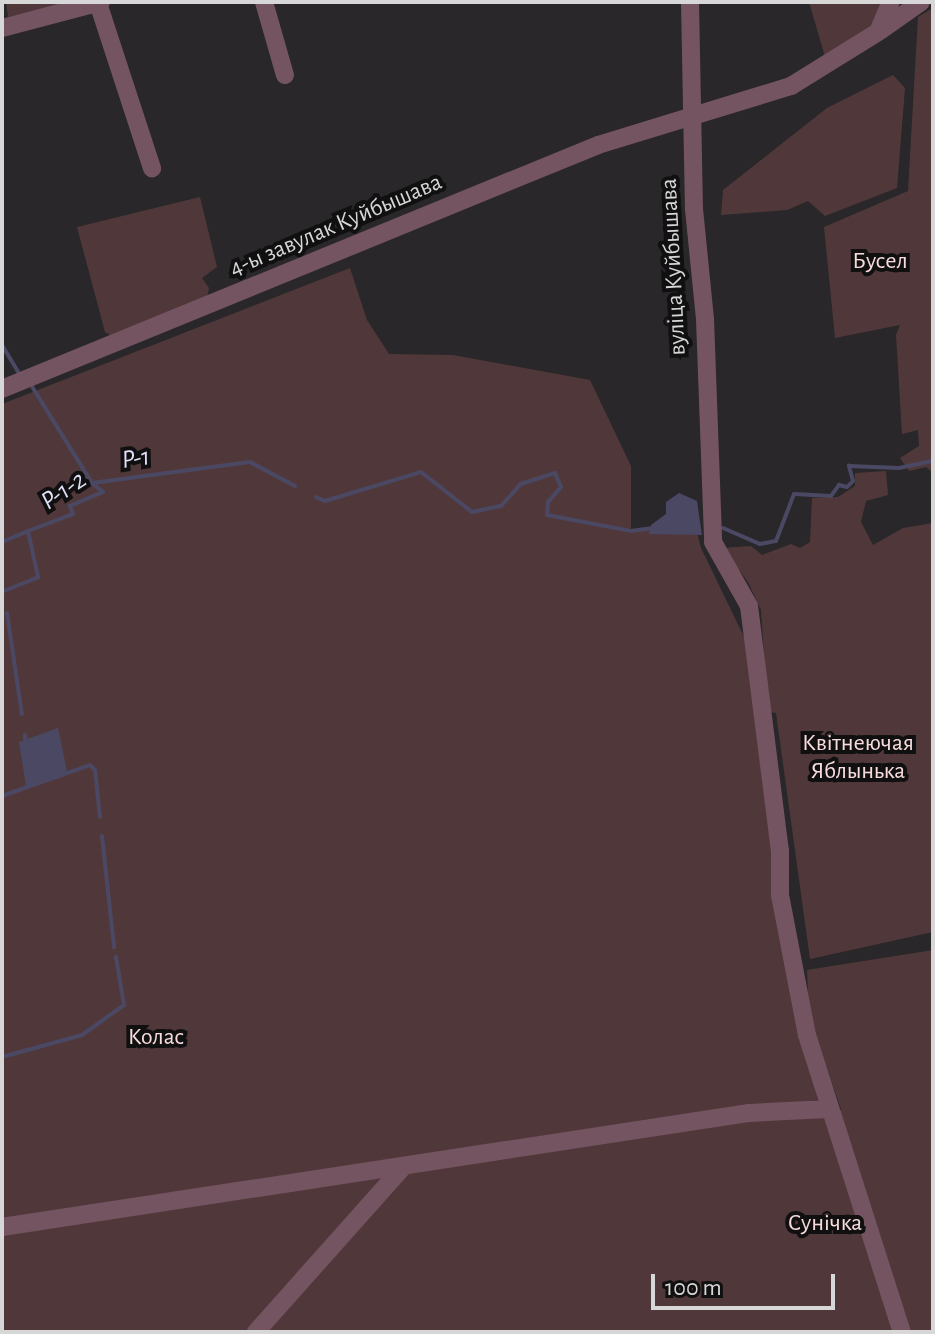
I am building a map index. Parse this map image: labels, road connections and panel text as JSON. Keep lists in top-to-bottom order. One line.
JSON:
{"streets":{"street":["4-ы завулак Куйбышава","вуліца Куйбышава"]},"crossings":[["4-ы завулак Куйбышава","вуліца Куйбышава"]],"water":["P-1","P-1-2"],"parks":["Бусел","Квітнеючая Яблынька","Колас","Сунічка"],"scale_bar":"100 m"}
